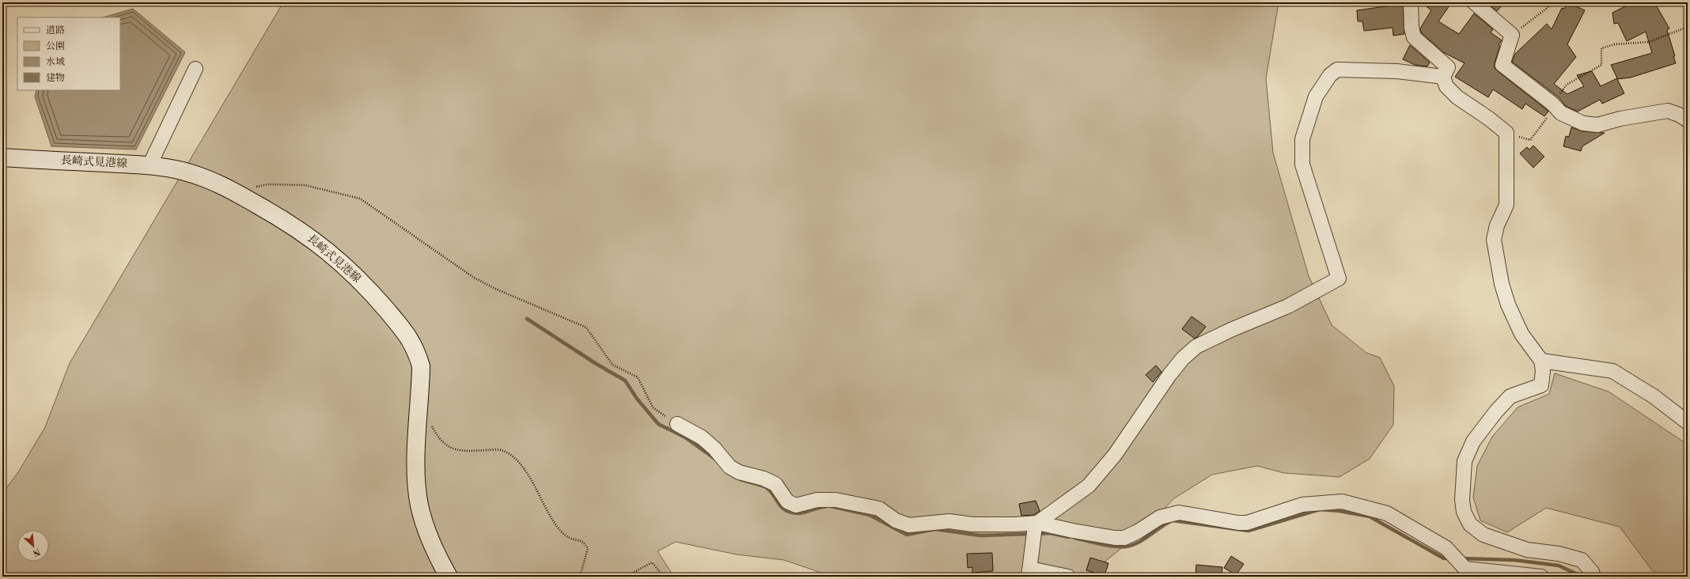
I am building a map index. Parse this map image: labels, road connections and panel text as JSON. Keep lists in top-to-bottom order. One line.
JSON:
{"streets":{"main road":["長崎式見港線"]},"legend":["道路","公園","水域","建物"],"north":"bottom right"}
